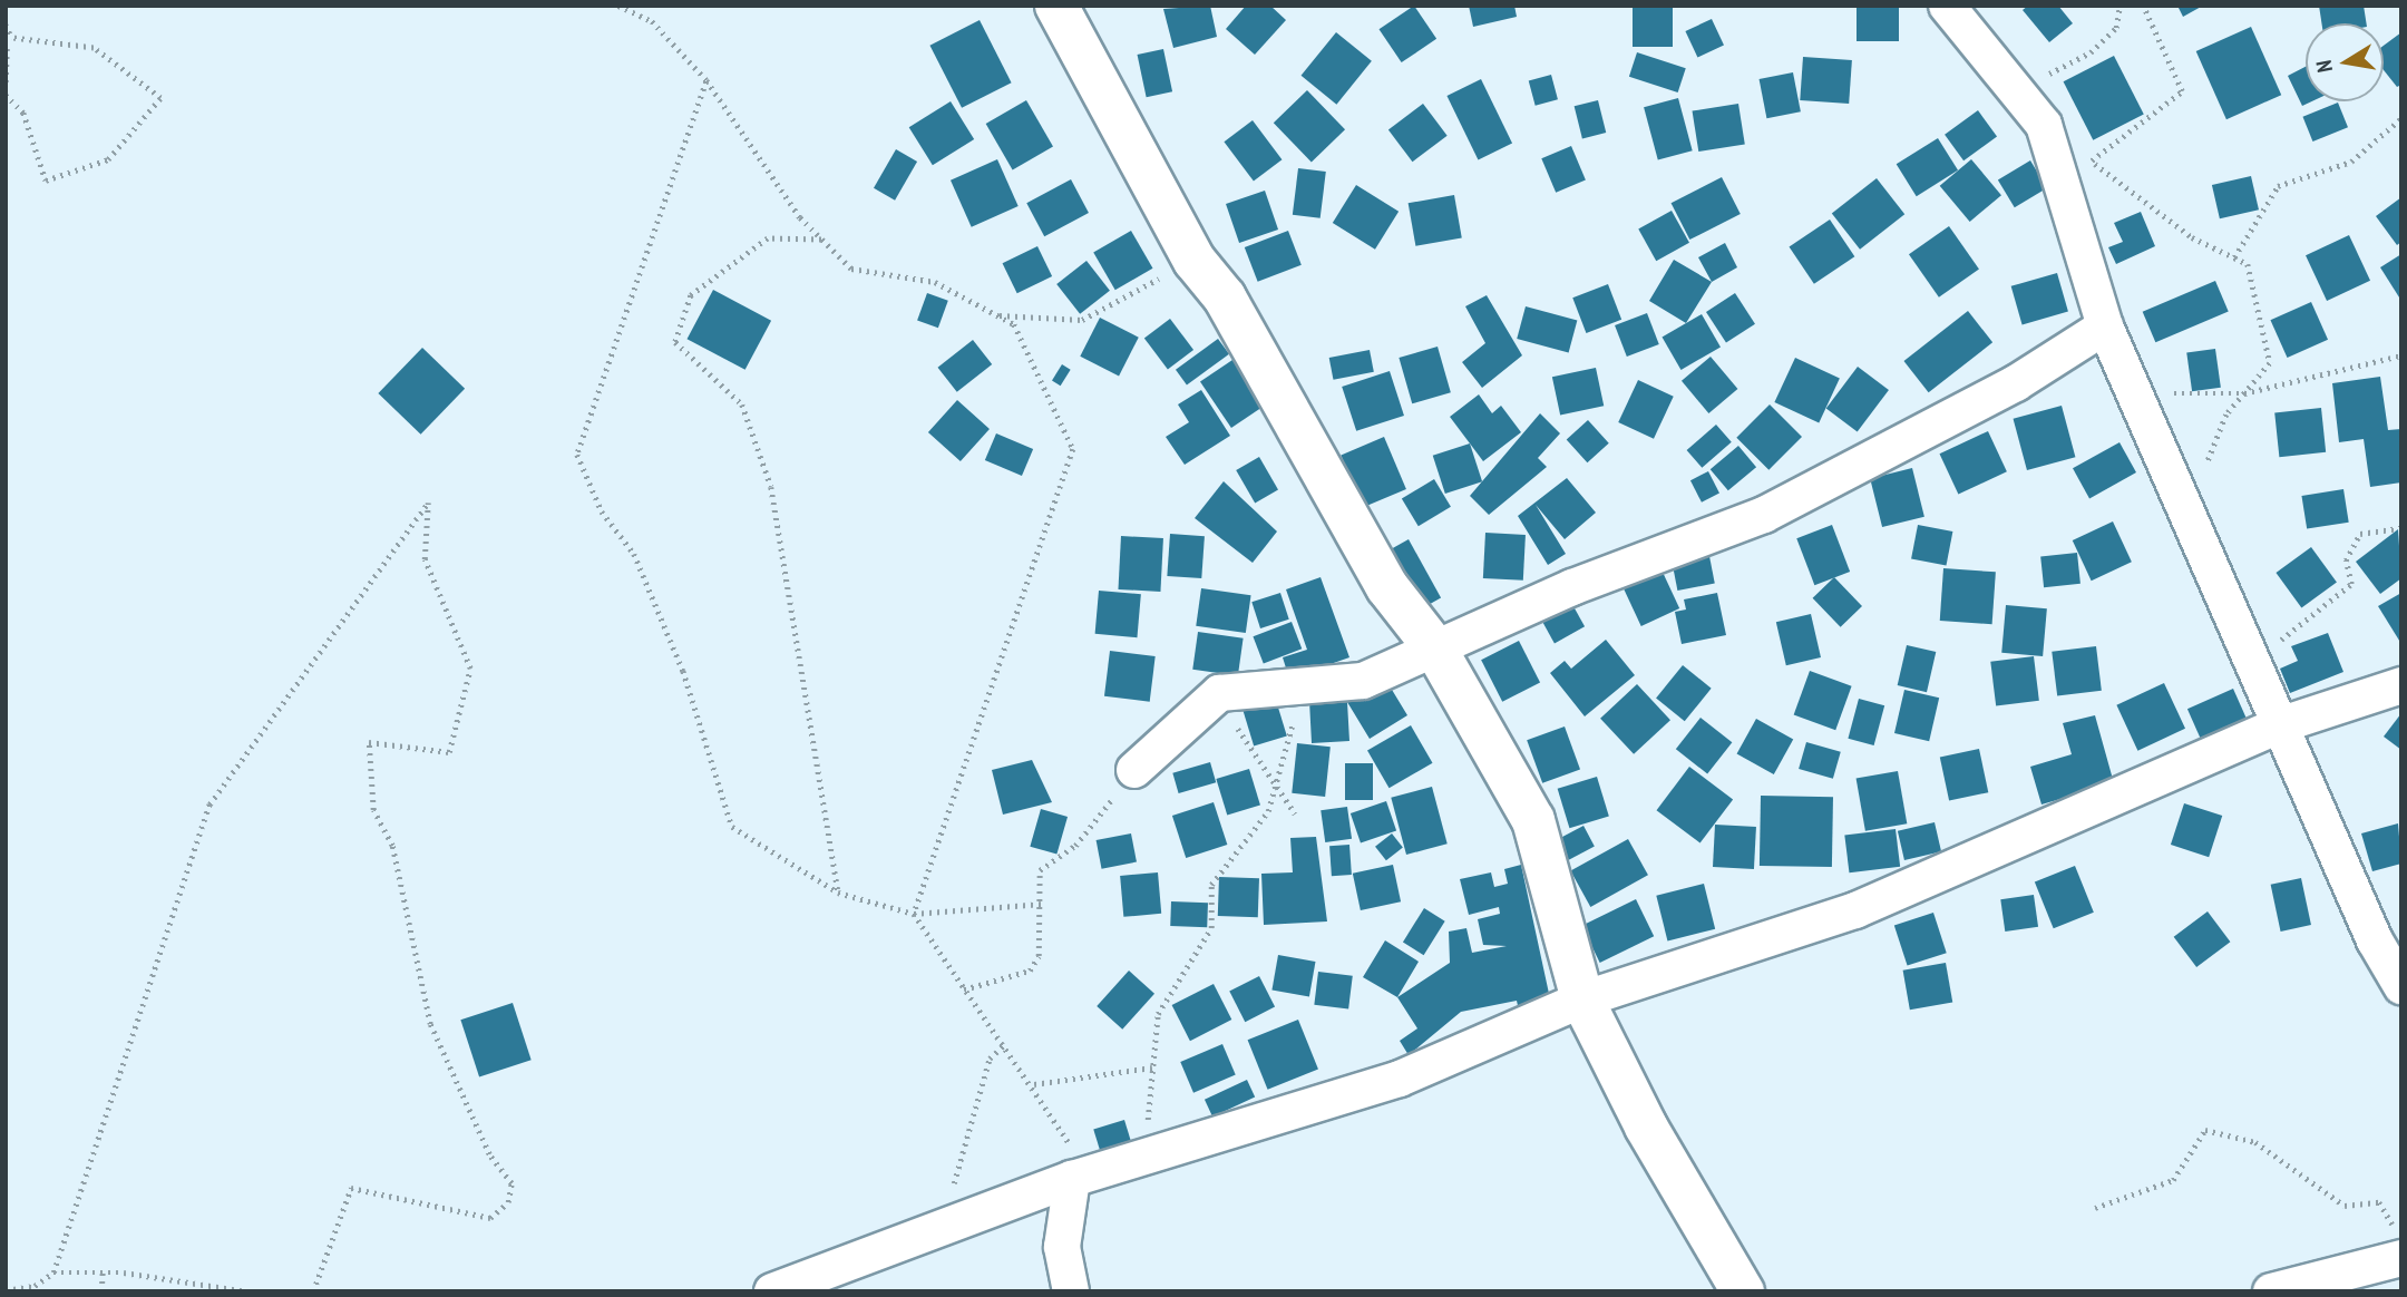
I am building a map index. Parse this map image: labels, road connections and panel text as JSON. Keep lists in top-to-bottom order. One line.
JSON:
{"north":"left"}
